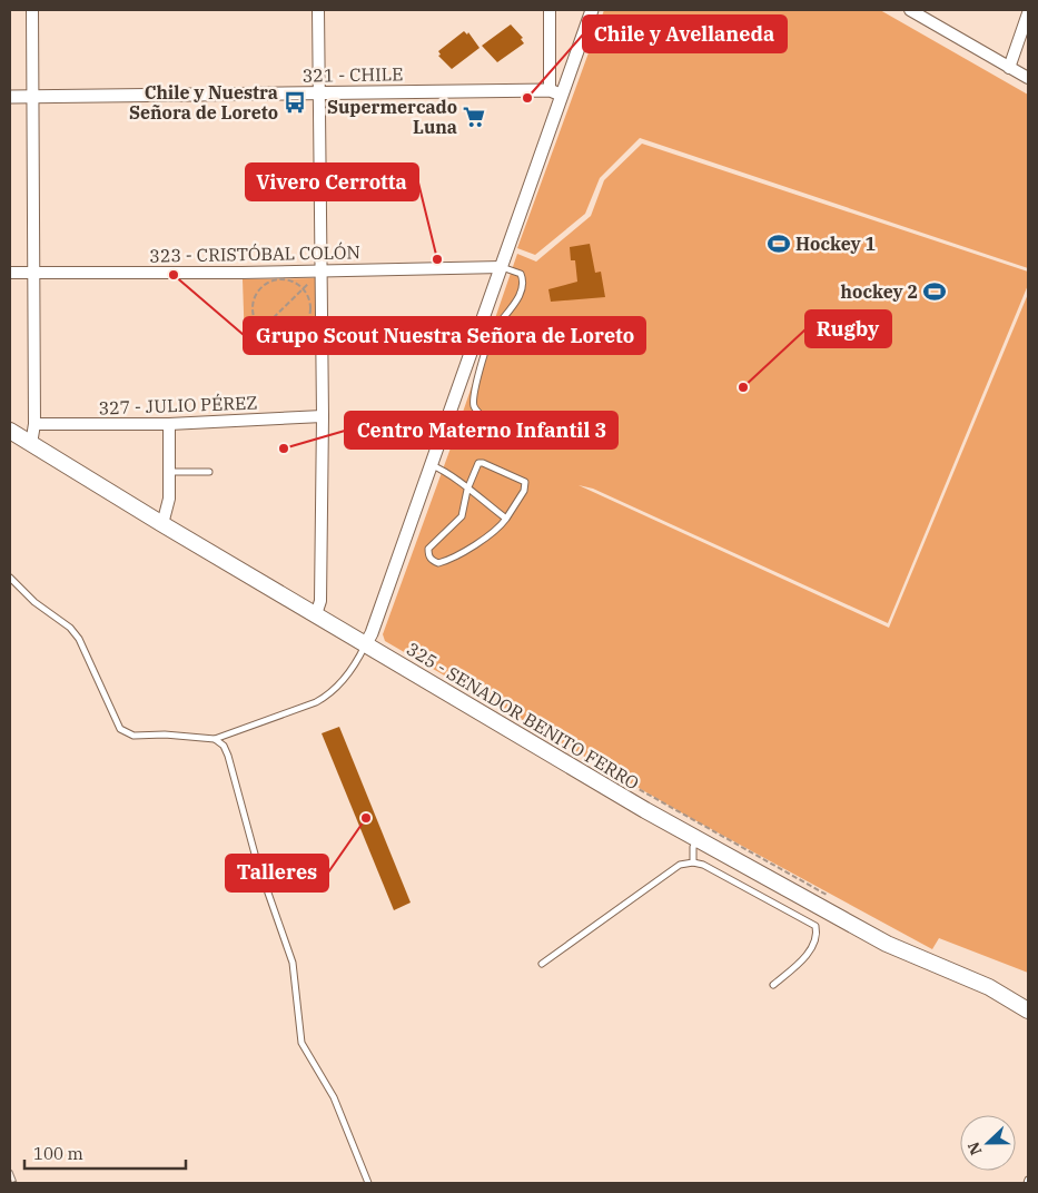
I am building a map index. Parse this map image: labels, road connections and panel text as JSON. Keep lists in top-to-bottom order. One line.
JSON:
{"streets":{"main road":["325 - SENADOR BENITO FERRO"],"street":["321 - CHILE","323 - CRISTÓBAL COLÓN","327 - JULIO PÉREZ"]},"places":{"other":["Chile y Avellaneda","Vivero Cerrotta","Grupo Scout Nuestra Señora de Loreto","Rugby","Centro Materno Infantil 3","Talleres"],"bus stop":["Chile y Nuestra Señora de Loreto"],"supermarket":["Supermercado Luna"],"sports":["Hockey 1","hockey 2"]},"scale_bar":"100 m","north":"left"}
